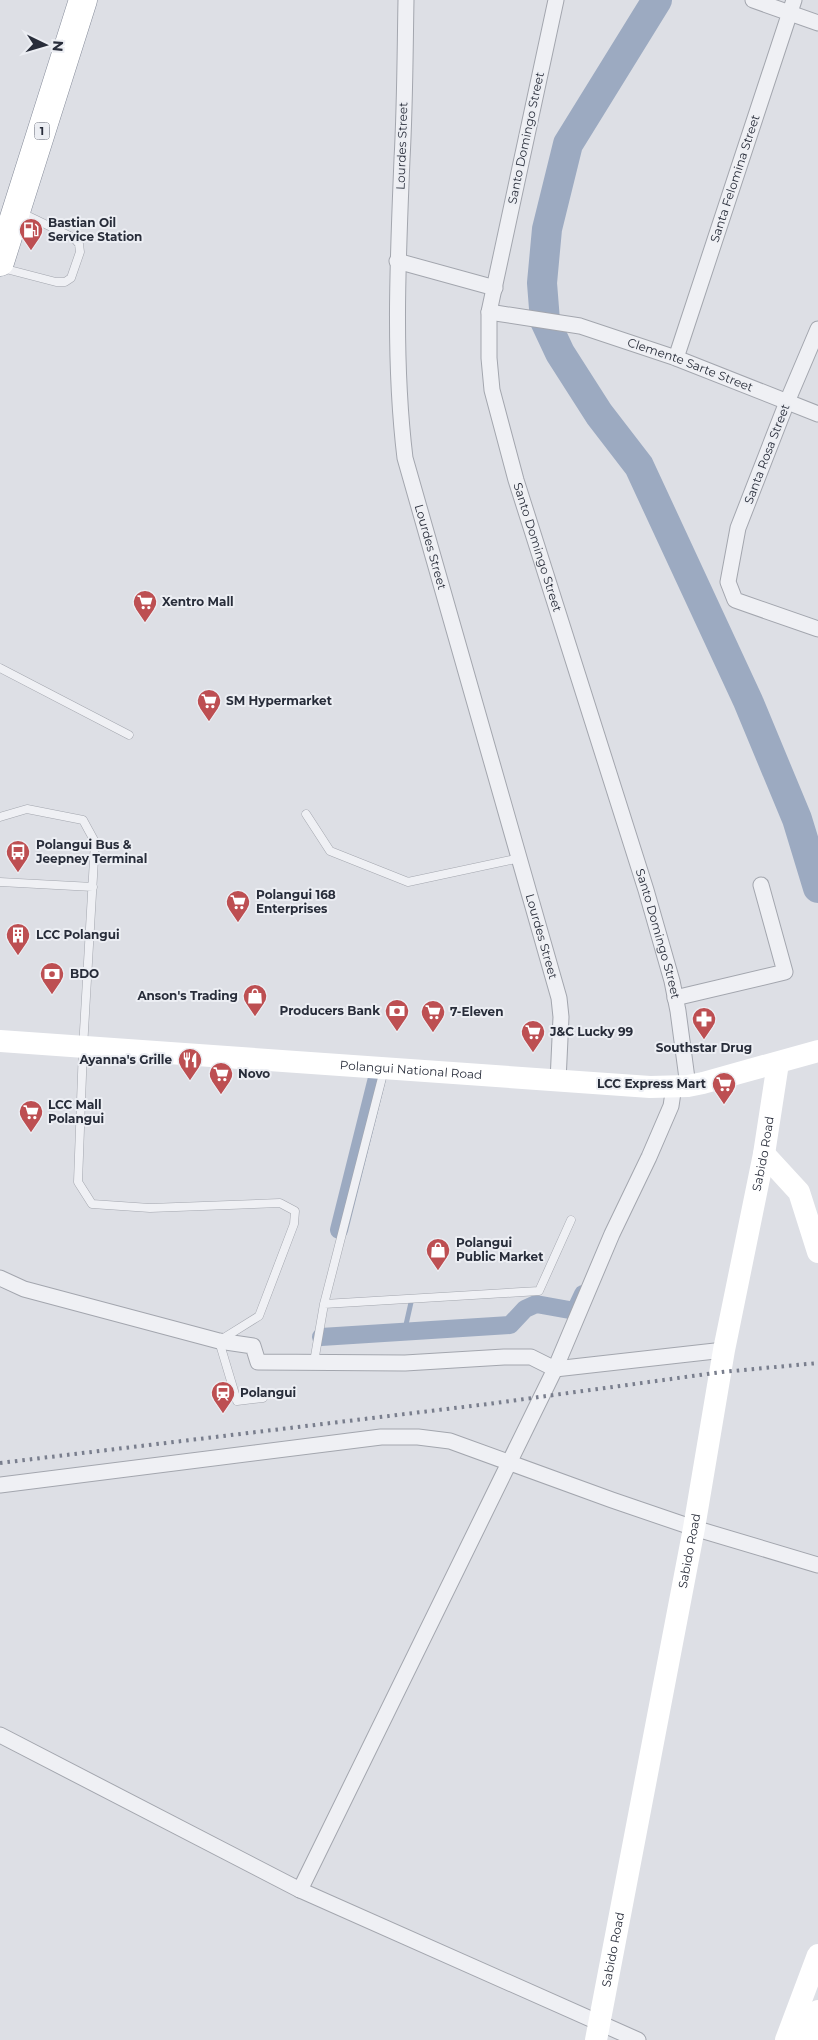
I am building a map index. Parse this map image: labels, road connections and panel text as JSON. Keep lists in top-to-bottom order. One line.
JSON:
{"streets":{"highway":["1"],"main road":["Polangui National Road","Sabido Road"],"street":["Santo Domingo Street","Lourdes Street","Santa Felomina Street","Clemente Sarte Street","Santa Rosa Street"]},"crossings":[["Santo Domingo Street","Clemente Sarte Street"],["Santo Domingo Street","Polangui National Road"],["Lourdes Street","Polangui National Road"],["Santa Felomina Street","Clemente Sarte Street"],["Clemente Sarte Street","Santa Rosa Street"],["Polangui National Road","Sabido Road"]],"places":{"fuel station":["Bastian Oil Service Station"],"supermarket":["Xentro Mall","SM Hypermarket","Polangui 168 Enterprises","7-Eleven","J&C Lucky 99","Novo","LCC Express Mart","LCC Mall Polangui"],"bus stop":["Polangui Bus & Jeepney Terminal"],"building":["LCC Polangui"],"bank":["BDO","Producers Bank"],"shop":["Anson's Trading","Polangui Public Market"],"pharmacy":["Southstar Drug"],"restaurant":["Ayanna's Grille"],"station":["Polangui"]},"north":"right"}
